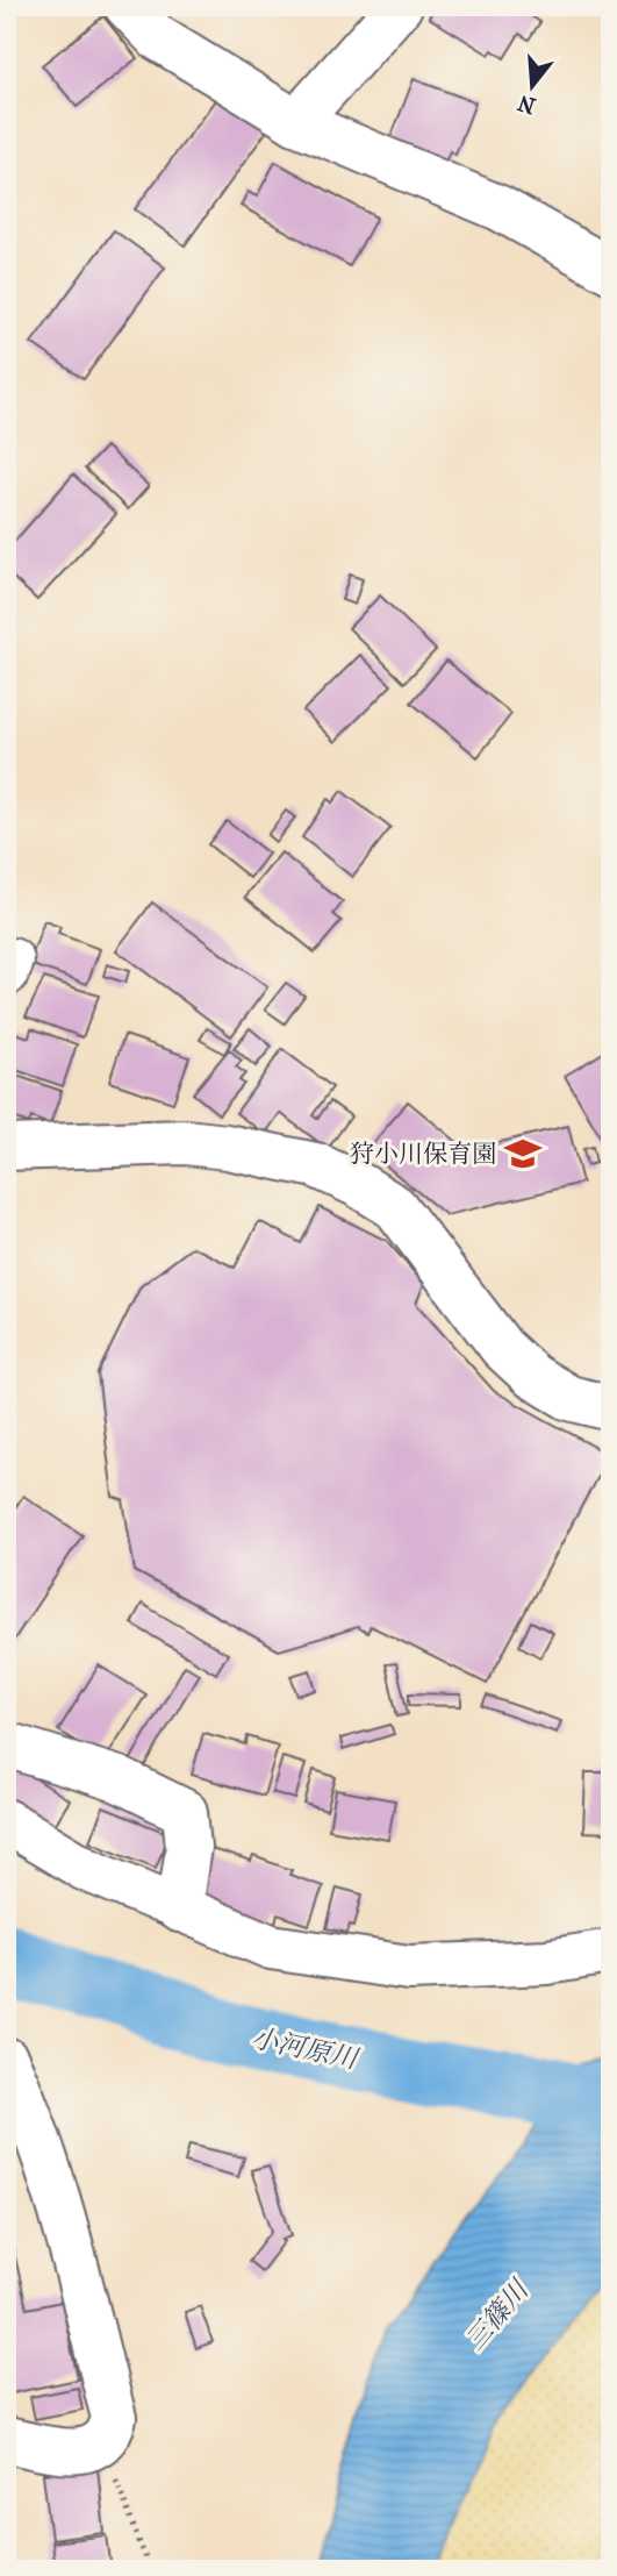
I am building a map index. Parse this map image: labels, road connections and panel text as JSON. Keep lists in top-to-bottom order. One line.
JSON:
{"water":["小河原川","三篠川"],"places":{"school or university":["狩小川保育園"]},"north":"bottom"}
